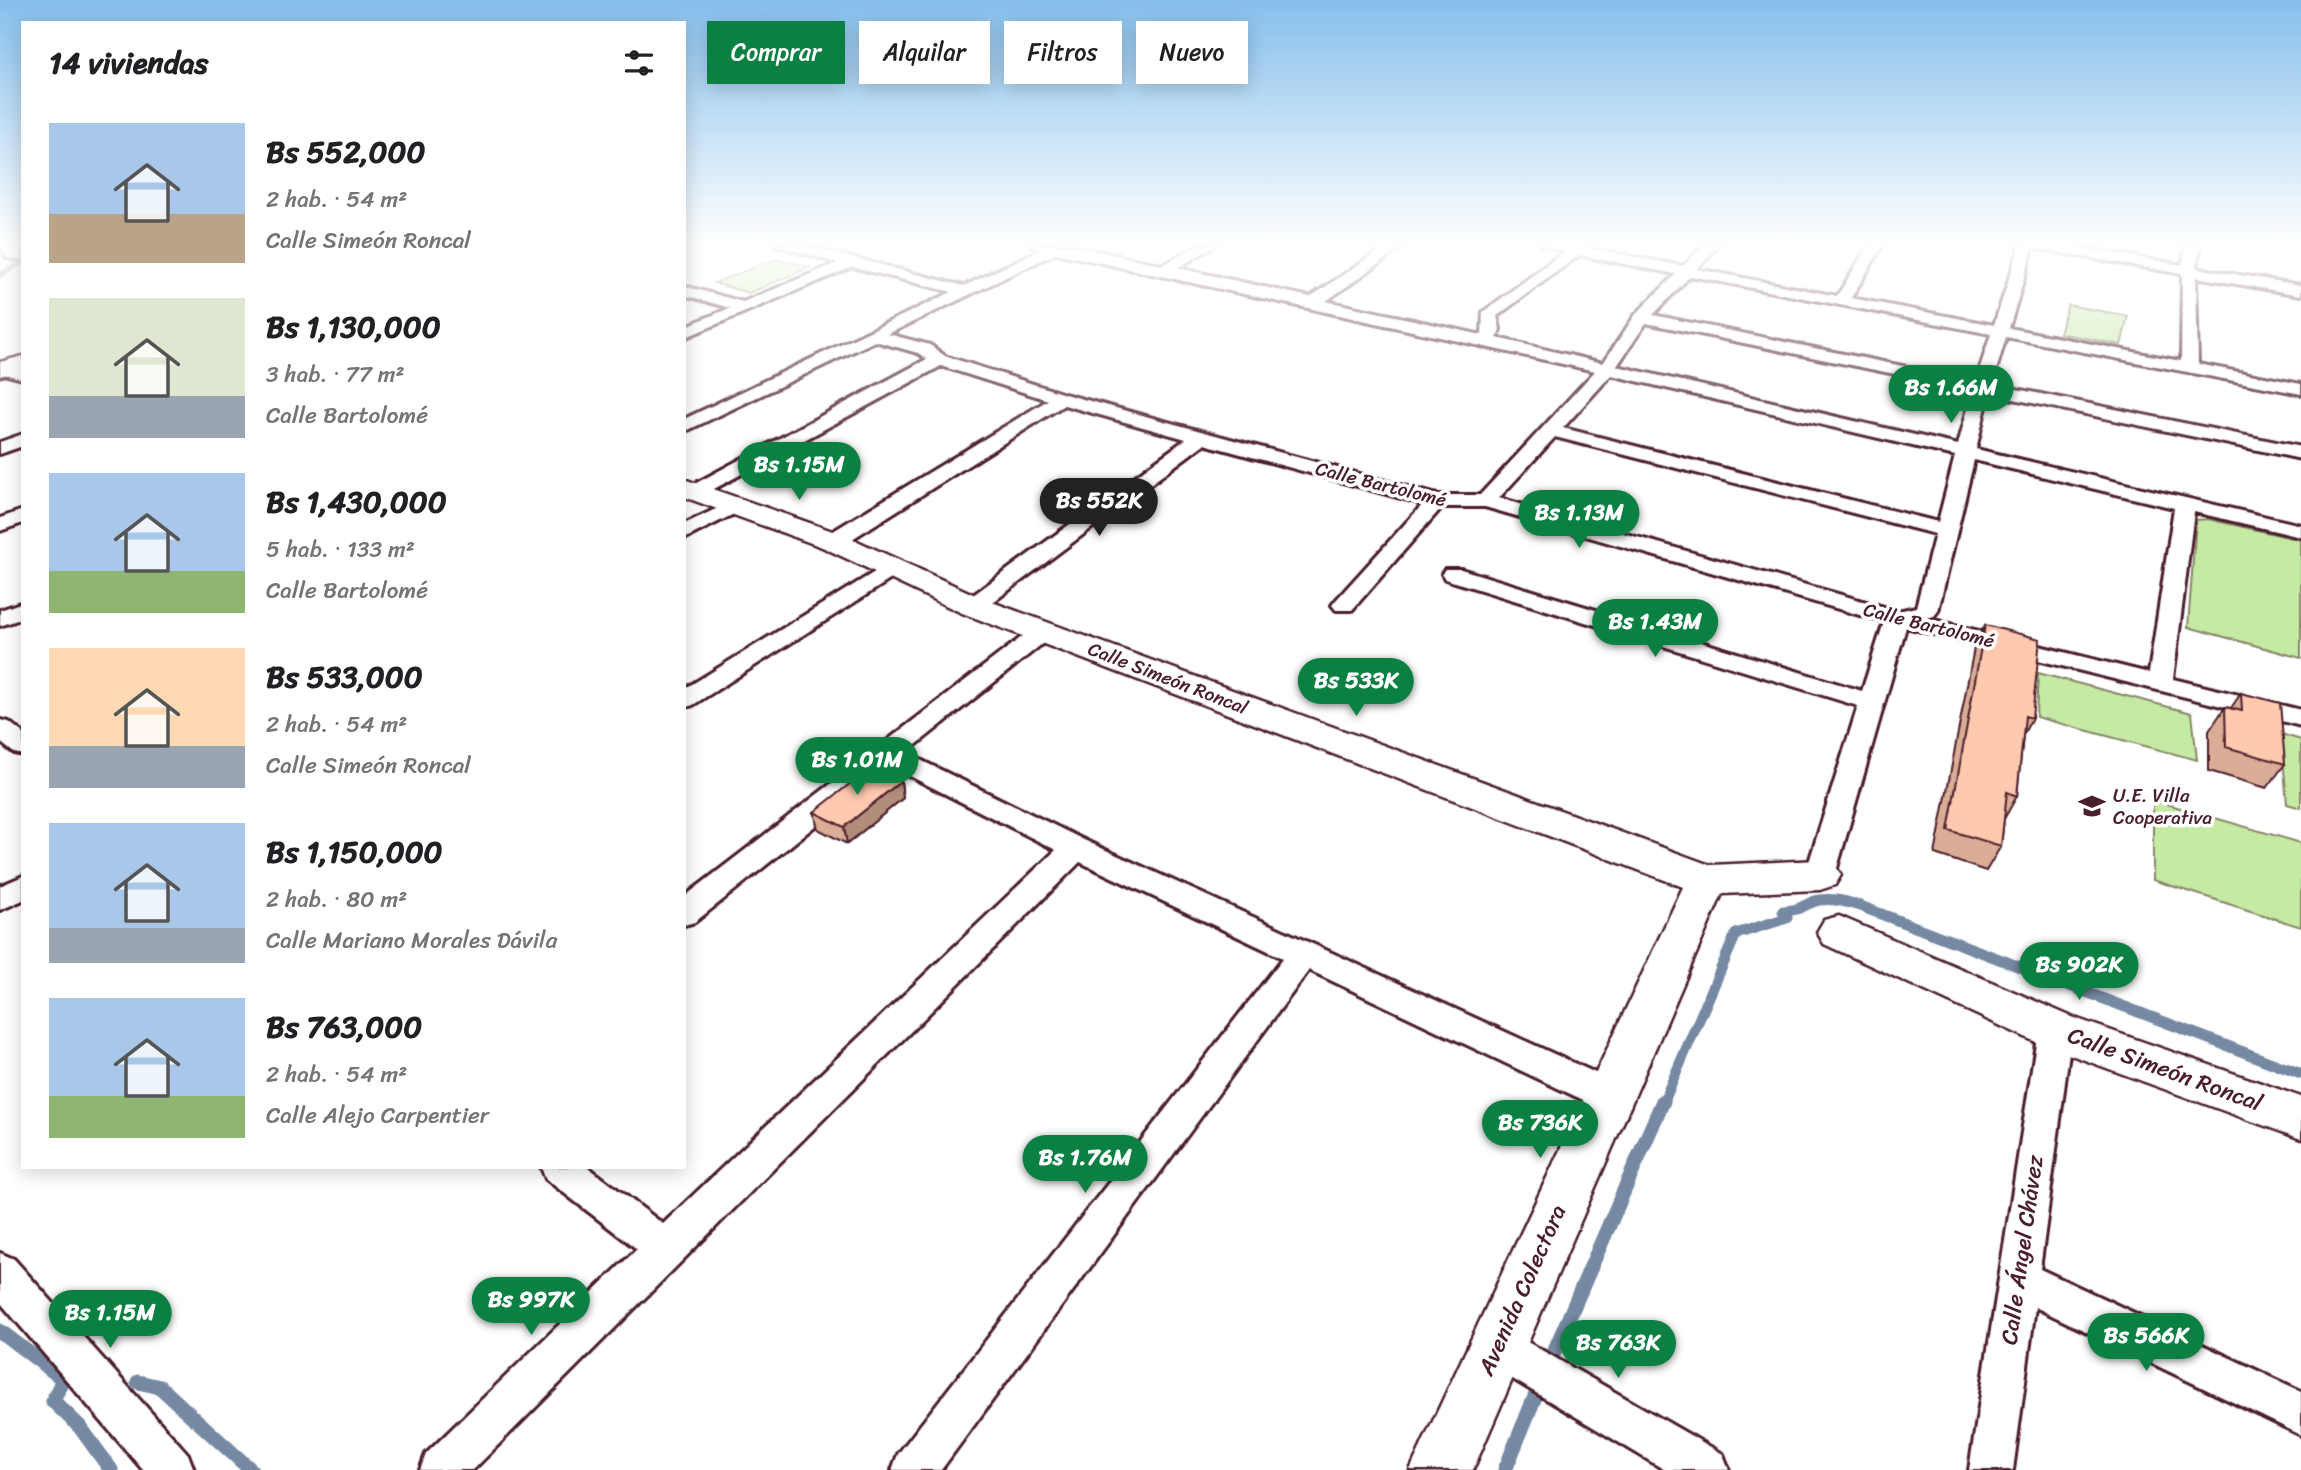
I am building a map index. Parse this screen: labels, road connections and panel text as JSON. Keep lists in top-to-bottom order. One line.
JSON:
{"streets":{"street":["Calle Bartolomé","Calle Simeón Roncal","Calle Ángel Chávez","Avenida Colectora"]},"crossings":[["Calle Simeón Roncal","Calle Ángel Chávez"],["Calle Simeón Roncal","Avenida Colectora"]],"places":{"school or university":["U.E. Villa Cooperativa"]},"page":{"chip":["Comprar","Alquilar","Filtros","Nuevo"],"heading":"14 viviendas","list":[{"name":"Bs 552,000","note":"2 hab. · 54 m² · Calle Simeón Roncal"},{"name":"Bs 1,130,000","note":"3 hab. · 77 m² · Calle Bartolomé"},{"name":"Bs 1,430,000","note":"5 hab. · 133 m² · Calle Bartolomé"},{"name":"Bs 533,000","note":"2 hab. · 54 m² · Calle Simeón Roncal"},{"name":"Bs 1,150,000","note":"2 hab. · 80 m² · Calle Mariano Morales Dávila"},{"name":"Bs 763,000","note":"2 hab. · 54 m² · Calle Alejo Carpentier"}],"price":["Bs 1.66M","Bs 1.15M","Bs 552K","Bs 1.13M","Bs 1.43M","Bs 533K","Bs 1.01M","Bs 902K","Bs 736K","Bs 1.76M","Bs 997K","Bs 1.15M","Bs 566K","Bs 763K"]}}
